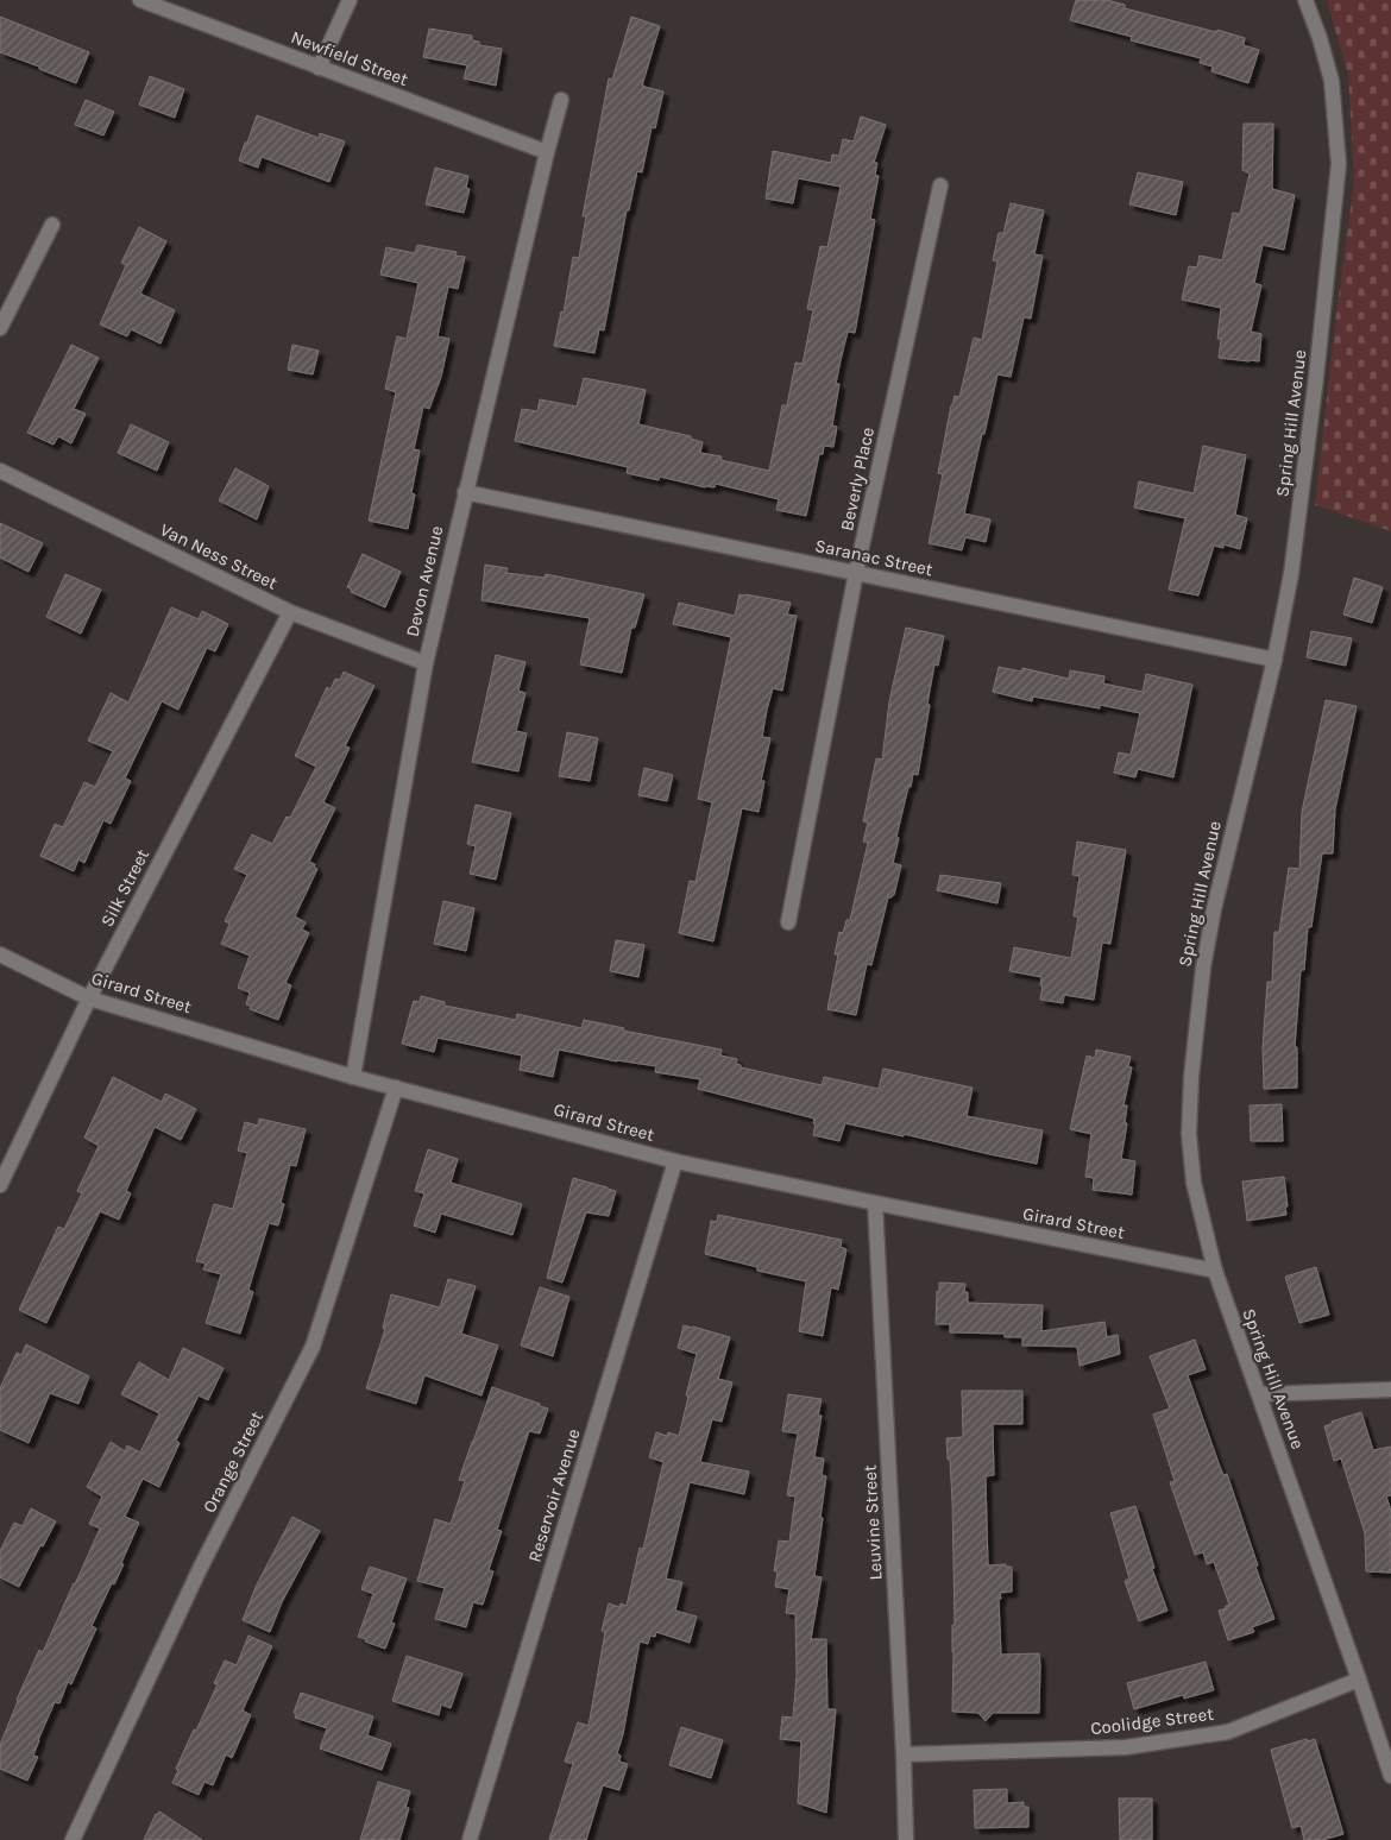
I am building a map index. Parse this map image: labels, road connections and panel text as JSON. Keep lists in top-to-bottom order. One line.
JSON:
{"streets":{"street":["Newfield Street","Spring Hill Avenue","Beverly Place","Van Ness Street","Saranac Street","Devon Avenue","Silk Street","Girard Street","Orange Street","Reservoir Avenue","Leuvine Street","Coolidge Street"]},"crossings":[["Newfield Street","Devon Avenue"],["Spring Hill Avenue","Saranac Street"],["Spring Hill Avenue","Girard Street"],["Spring Hill Avenue","Coolidge Street"],["Beverly Place","Saranac Street"],["Van Ness Street","Devon Avenue"],["Van Ness Street","Silk Street"],["Saranac Street","Devon Avenue"],["Devon Avenue","Girard Street"],["Silk Street","Girard Street"],["Girard Street","Orange Street"],["Girard Street","Reservoir Avenue"],["Girard Street","Leuvine Street"],["Leuvine Street","Coolidge Street"]]}
